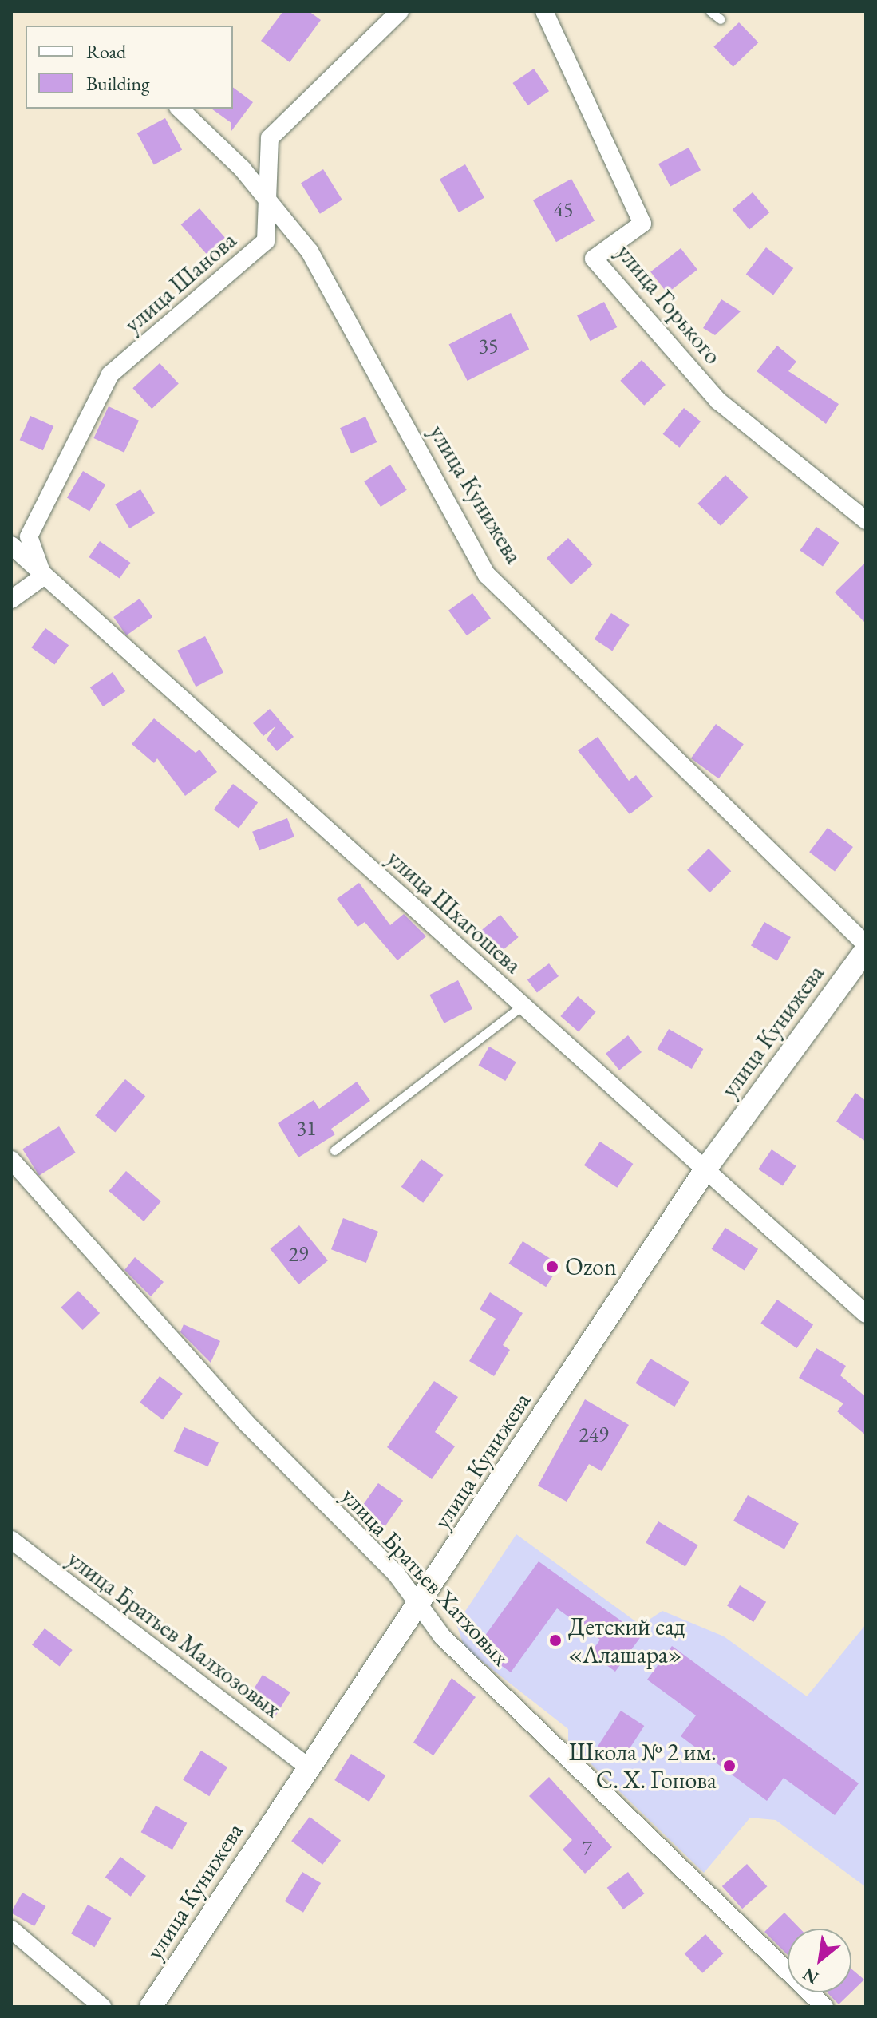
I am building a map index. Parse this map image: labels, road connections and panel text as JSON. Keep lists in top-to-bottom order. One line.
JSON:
{"streets":{"street":["улица Шанова","улица Горького","улица Кунижева","улица Шхагошева","улица Братьев Хатховых","улица Братьев Малхозовых"]},"crossings":[["улица Шанова","улица Кунижева"],["улица Шанова","улица Шхагошева"],["улица Кунижева","улица Шхагошева"],["улица Кунижева","улица Братьев Хатховых"],["улица Кунижева","улица Братьев Малхозовых"]],"places":["Ozon","Детский сад «Алашара»","Школа № 2 им. С. Х. Гонова"],"house_numbers":["45","35","31","29","249","7"],"legend":["Road","Building"],"north":"bottom left"}
